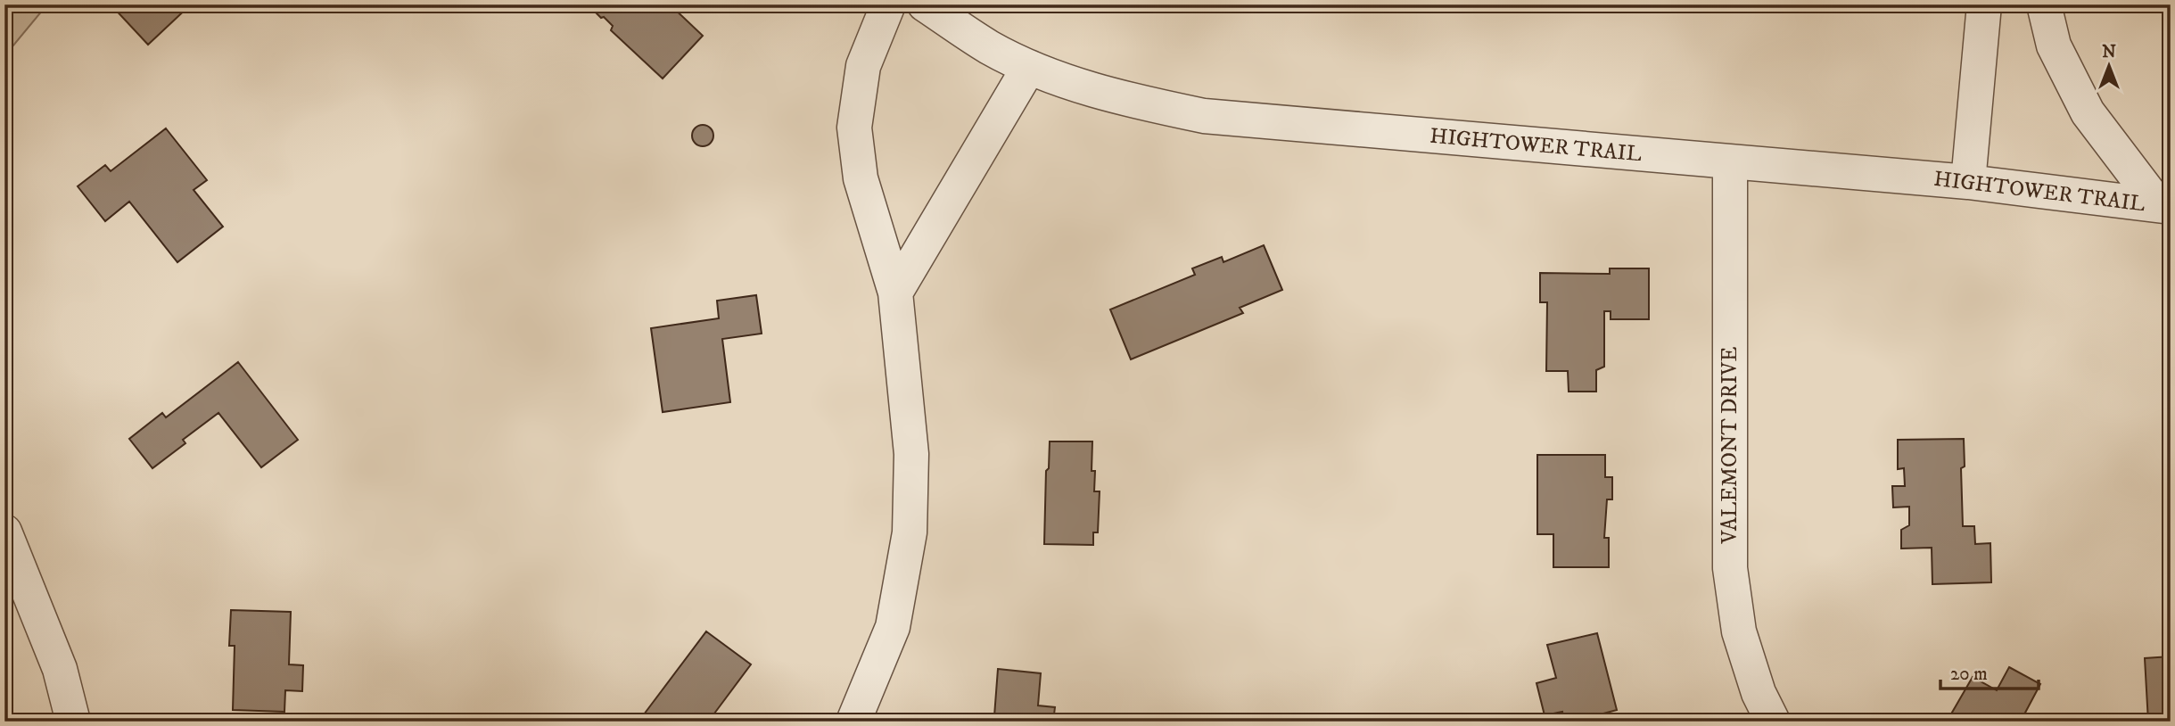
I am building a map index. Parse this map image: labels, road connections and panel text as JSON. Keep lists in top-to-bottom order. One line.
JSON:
{"streets":{"street":["HIGHTOWER TRAIL","VALEMONT DRIVE"]},"crossings":[["HIGHTOWER TRAIL","VALEMONT DRIVE"]],"scale_bar":"20 m","north":"top"}
